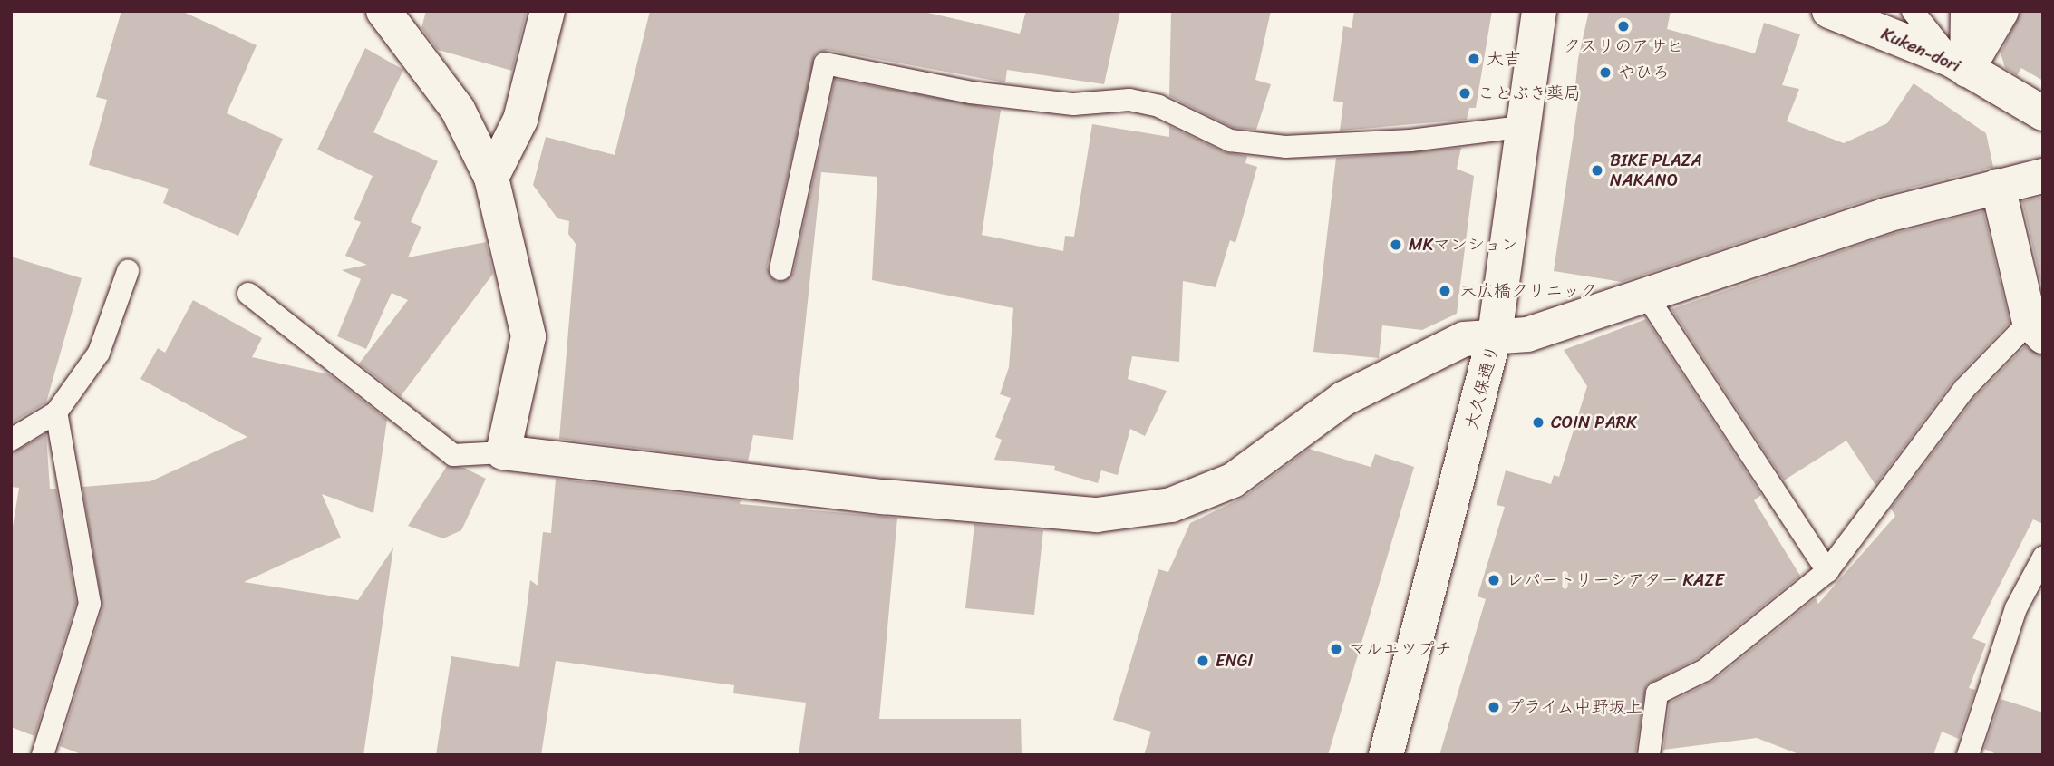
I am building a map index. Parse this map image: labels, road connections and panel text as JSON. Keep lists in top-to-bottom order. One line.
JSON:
{"streets":{"street":["Kuken-dori","大久保通り"]},"places":["クスリのアサヒ","大吉","やひろ","ことぶき薬局","BIKE PLAZA NAKANO","MKマンション","末広橋クリニック","COIN PARK","レパートリーシアター KAZE","マルエツプチ","ENGI","プライム中野坂上"]}
